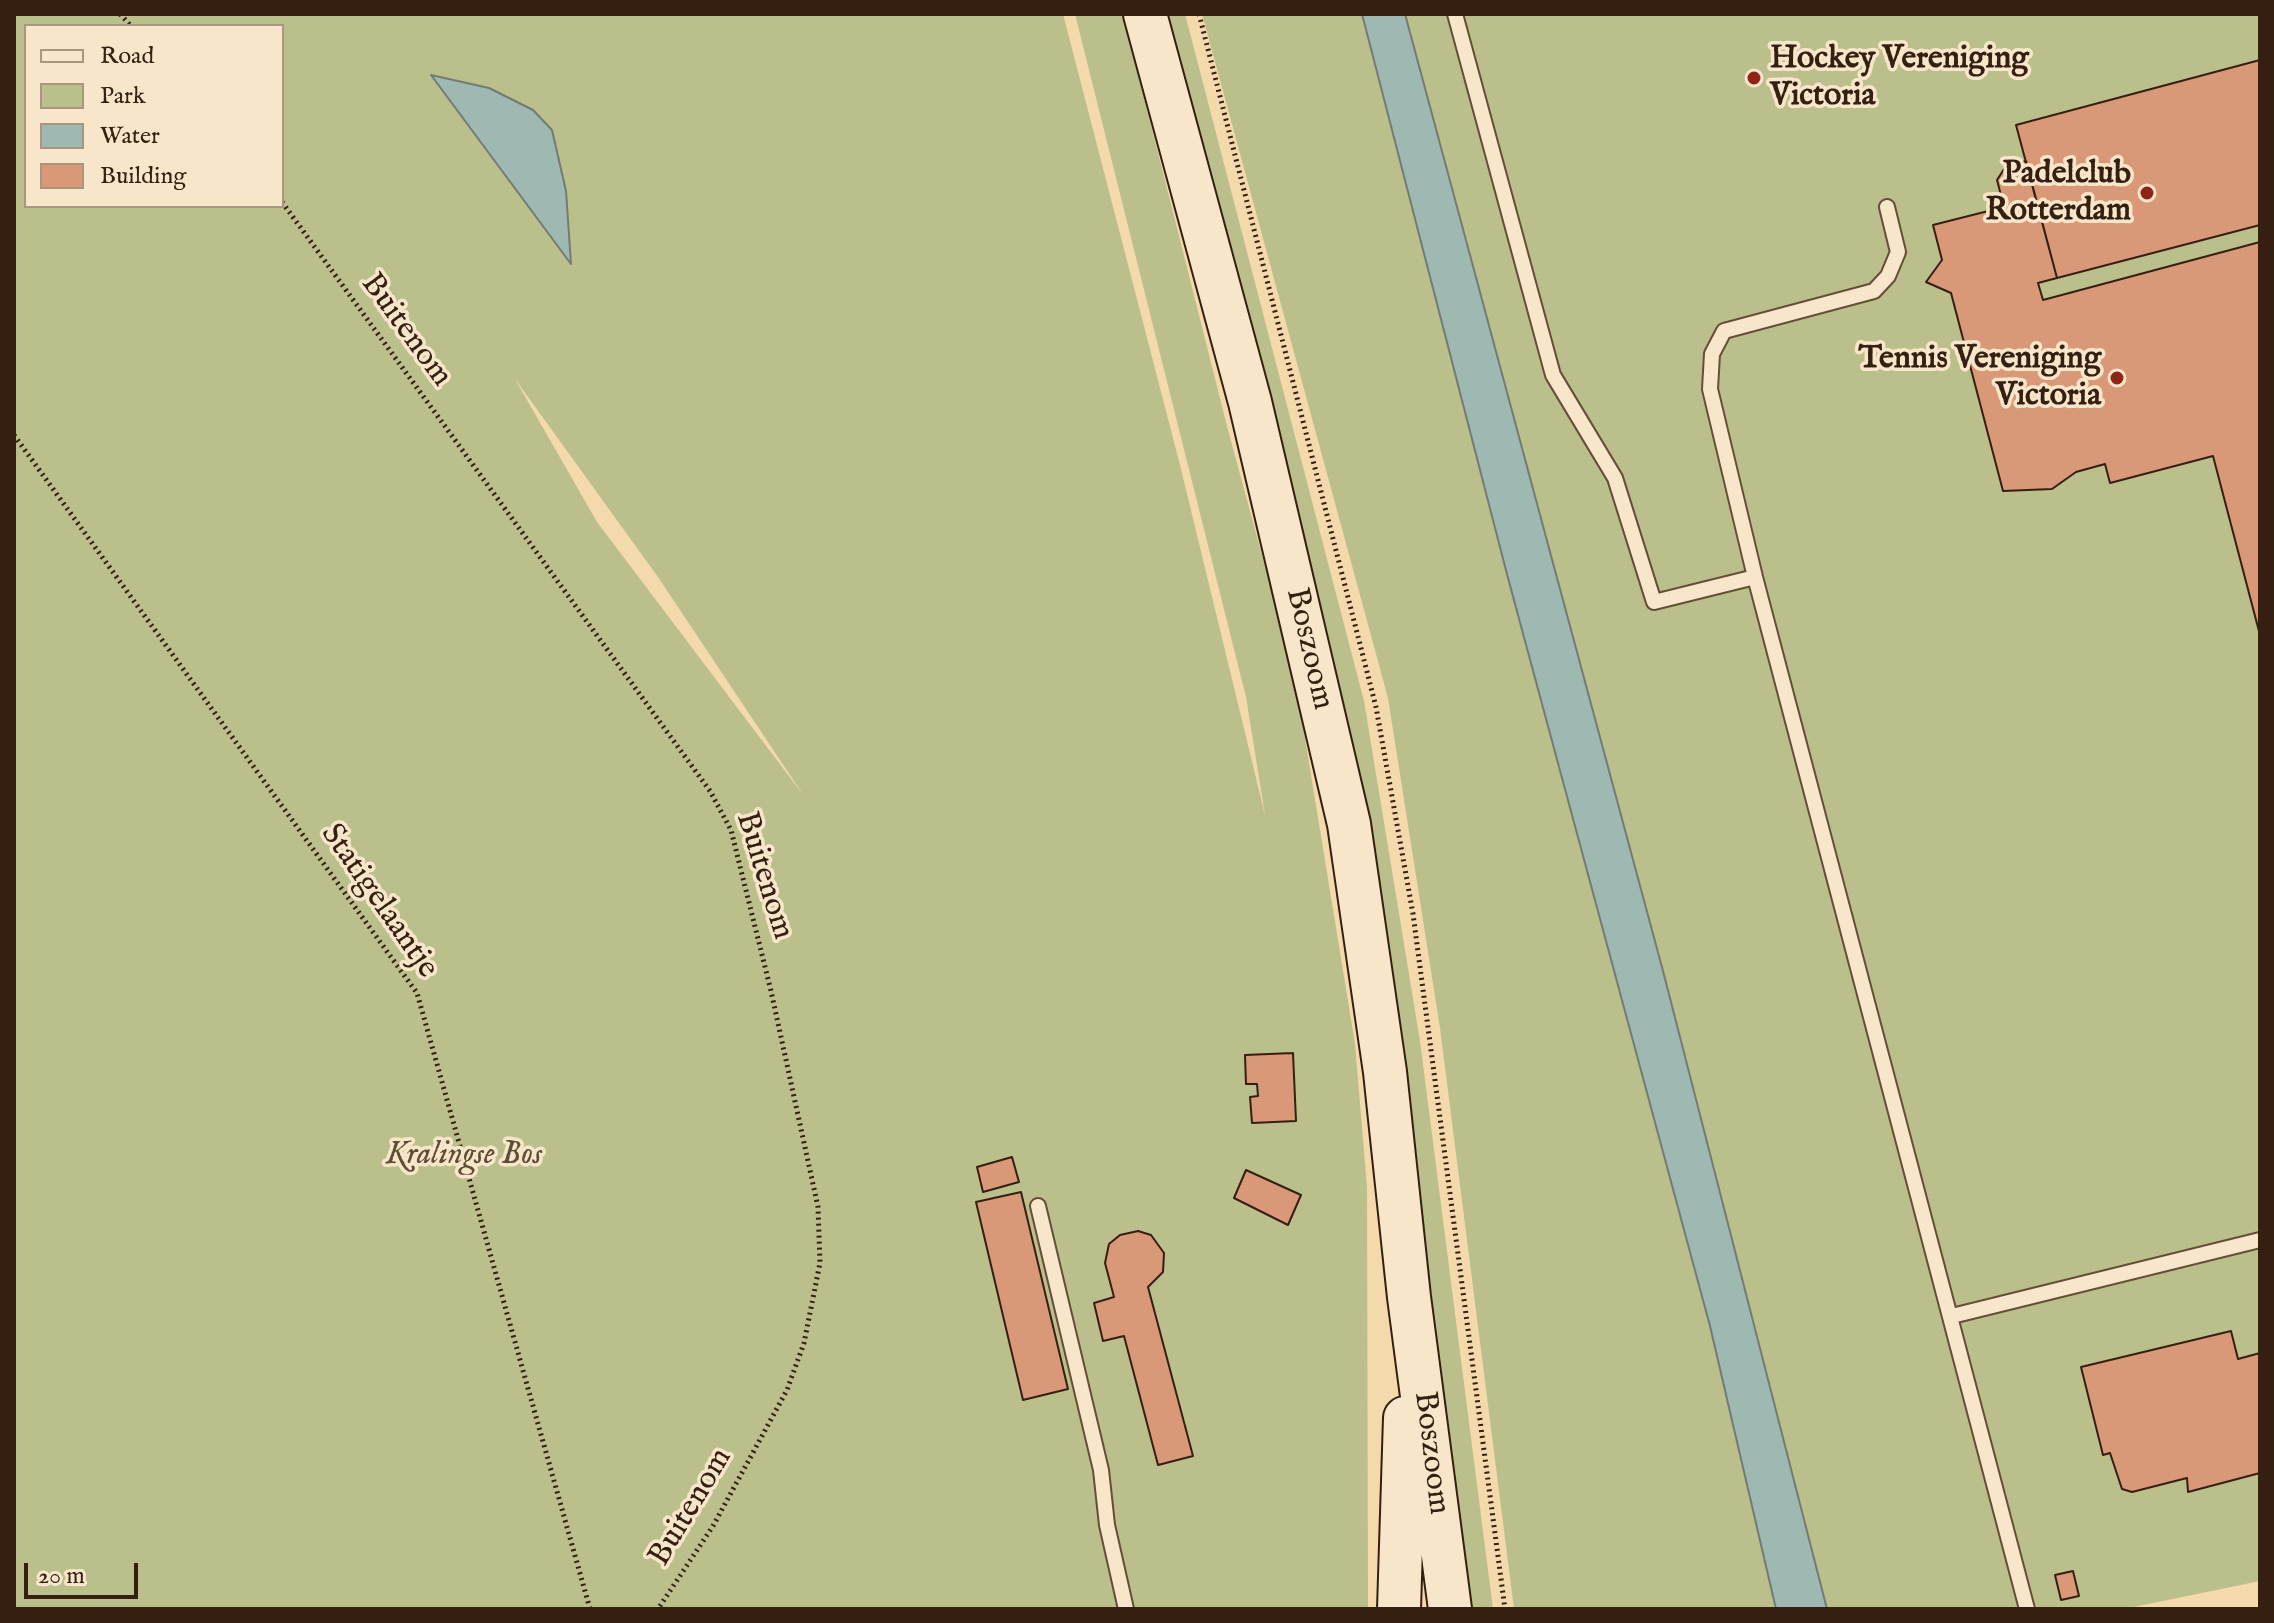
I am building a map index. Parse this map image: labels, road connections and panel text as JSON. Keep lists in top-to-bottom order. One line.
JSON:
{"streets":{"main road":["Boszoom"],"path":["Buitenom","Statigelaantje"]},"parks":["Kralingse Bos"],"places":["Hockey Vereniging Victoria","Padelclub Rotterdam","Tennis Vereniging Victoria"],"legend":["Road","Park","Water","Building"],"scale_bar":"20 m"}
